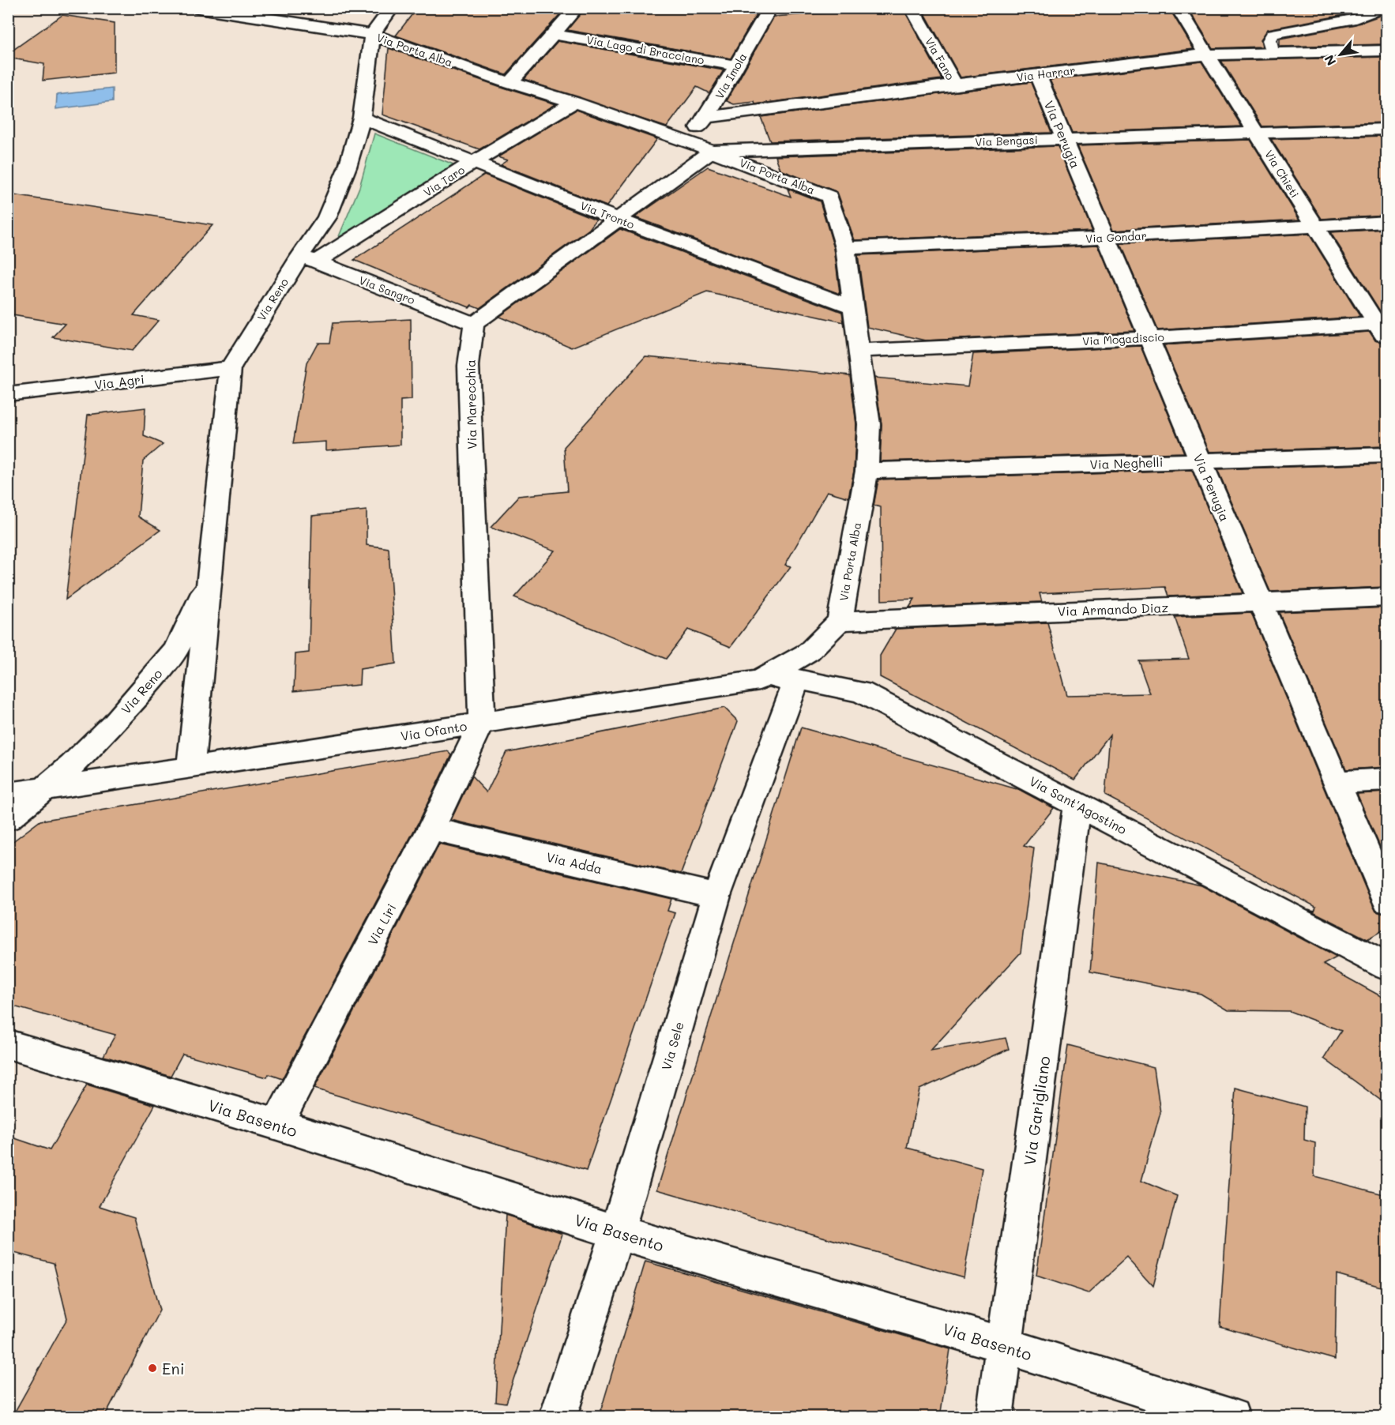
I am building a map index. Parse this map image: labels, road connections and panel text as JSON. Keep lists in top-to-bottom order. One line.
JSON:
{"streets":{"street":["Via Porta Alba","Via Lago di Bracciano","Via Fano","Via Harrar","Via Imola","Via Perugia","Via Bengasi","Via Chieti","Via Taro","Via Tronto","Via Gondar","Via Sangro","Via Reno","Via Mogadiscio","Via Agri","Via Marecchia","Via Neghelli","Via Armando Diaz","Via Ofanto","Via Sant'Agostino","Via Adda","Via Liri","Via Sele","Via Garigliano","Via Basento"]},"crossings":[["Via Porta Alba","Via Imola"],["Via Porta Alba","Via Bengasi"],["Via Porta Alba","Via Taro"],["Via Porta Alba","Via Tronto"],["Via Porta Alba","Via Gondar"],["Via Porta Alba","Via Reno"],["Via Porta Alba","Via Mogadiscio"],["Via Porta Alba","Via Neghelli"],["Via Porta Alba","Via Armando Diaz"],["Via Porta Alba","Via Ofanto"],["Via Lago di Bracciano","Via Imola"],["Via Fano","Via Harrar"],["Via Harrar","Via Imola"],["Via Harrar","Via Perugia"],["Via Harrar","Via Chieti"],["Via Perugia","Via Bengasi"],["Via Perugia","Via Gondar"],["Via Perugia","Via Mogadiscio"],["Via Perugia","Via Neghelli"],["Via Perugia","Via Armando Diaz"],["Via Bengasi","Via Chieti"],["Via Chieti","Via Gondar"],["Via Chieti","Via Mogadiscio"],["Via Taro","Via Tronto"],["Via Taro","Via Sangro"],["Via Taro","Via Reno"],["Via Tronto","Via Reno"],["Via Sangro","Via Reno"],["Via Sangro","Via Marecchia"],["Via Reno","Via Agri"],["Via Reno","Via Ofanto"],["Via Marecchia","Via Ofanto"],["Via Marecchia","Via Liri"],["Via Armando Diaz","Via Ofanto"],["Via Ofanto","Via Sant'Agostino"],["Via Ofanto","Via Liri"],["Via Sant'Agostino","Via Sele"],["Via Sant'Agostino","Via Garigliano"],["Via Adda","Via Liri"],["Via Adda","Via Sele"],["Via Liri","Via Basento"],["Via Sele","Via Basento"],["Via Garigliano","Via Basento"]],"places":["Eni"],"north":"bottom left"}
